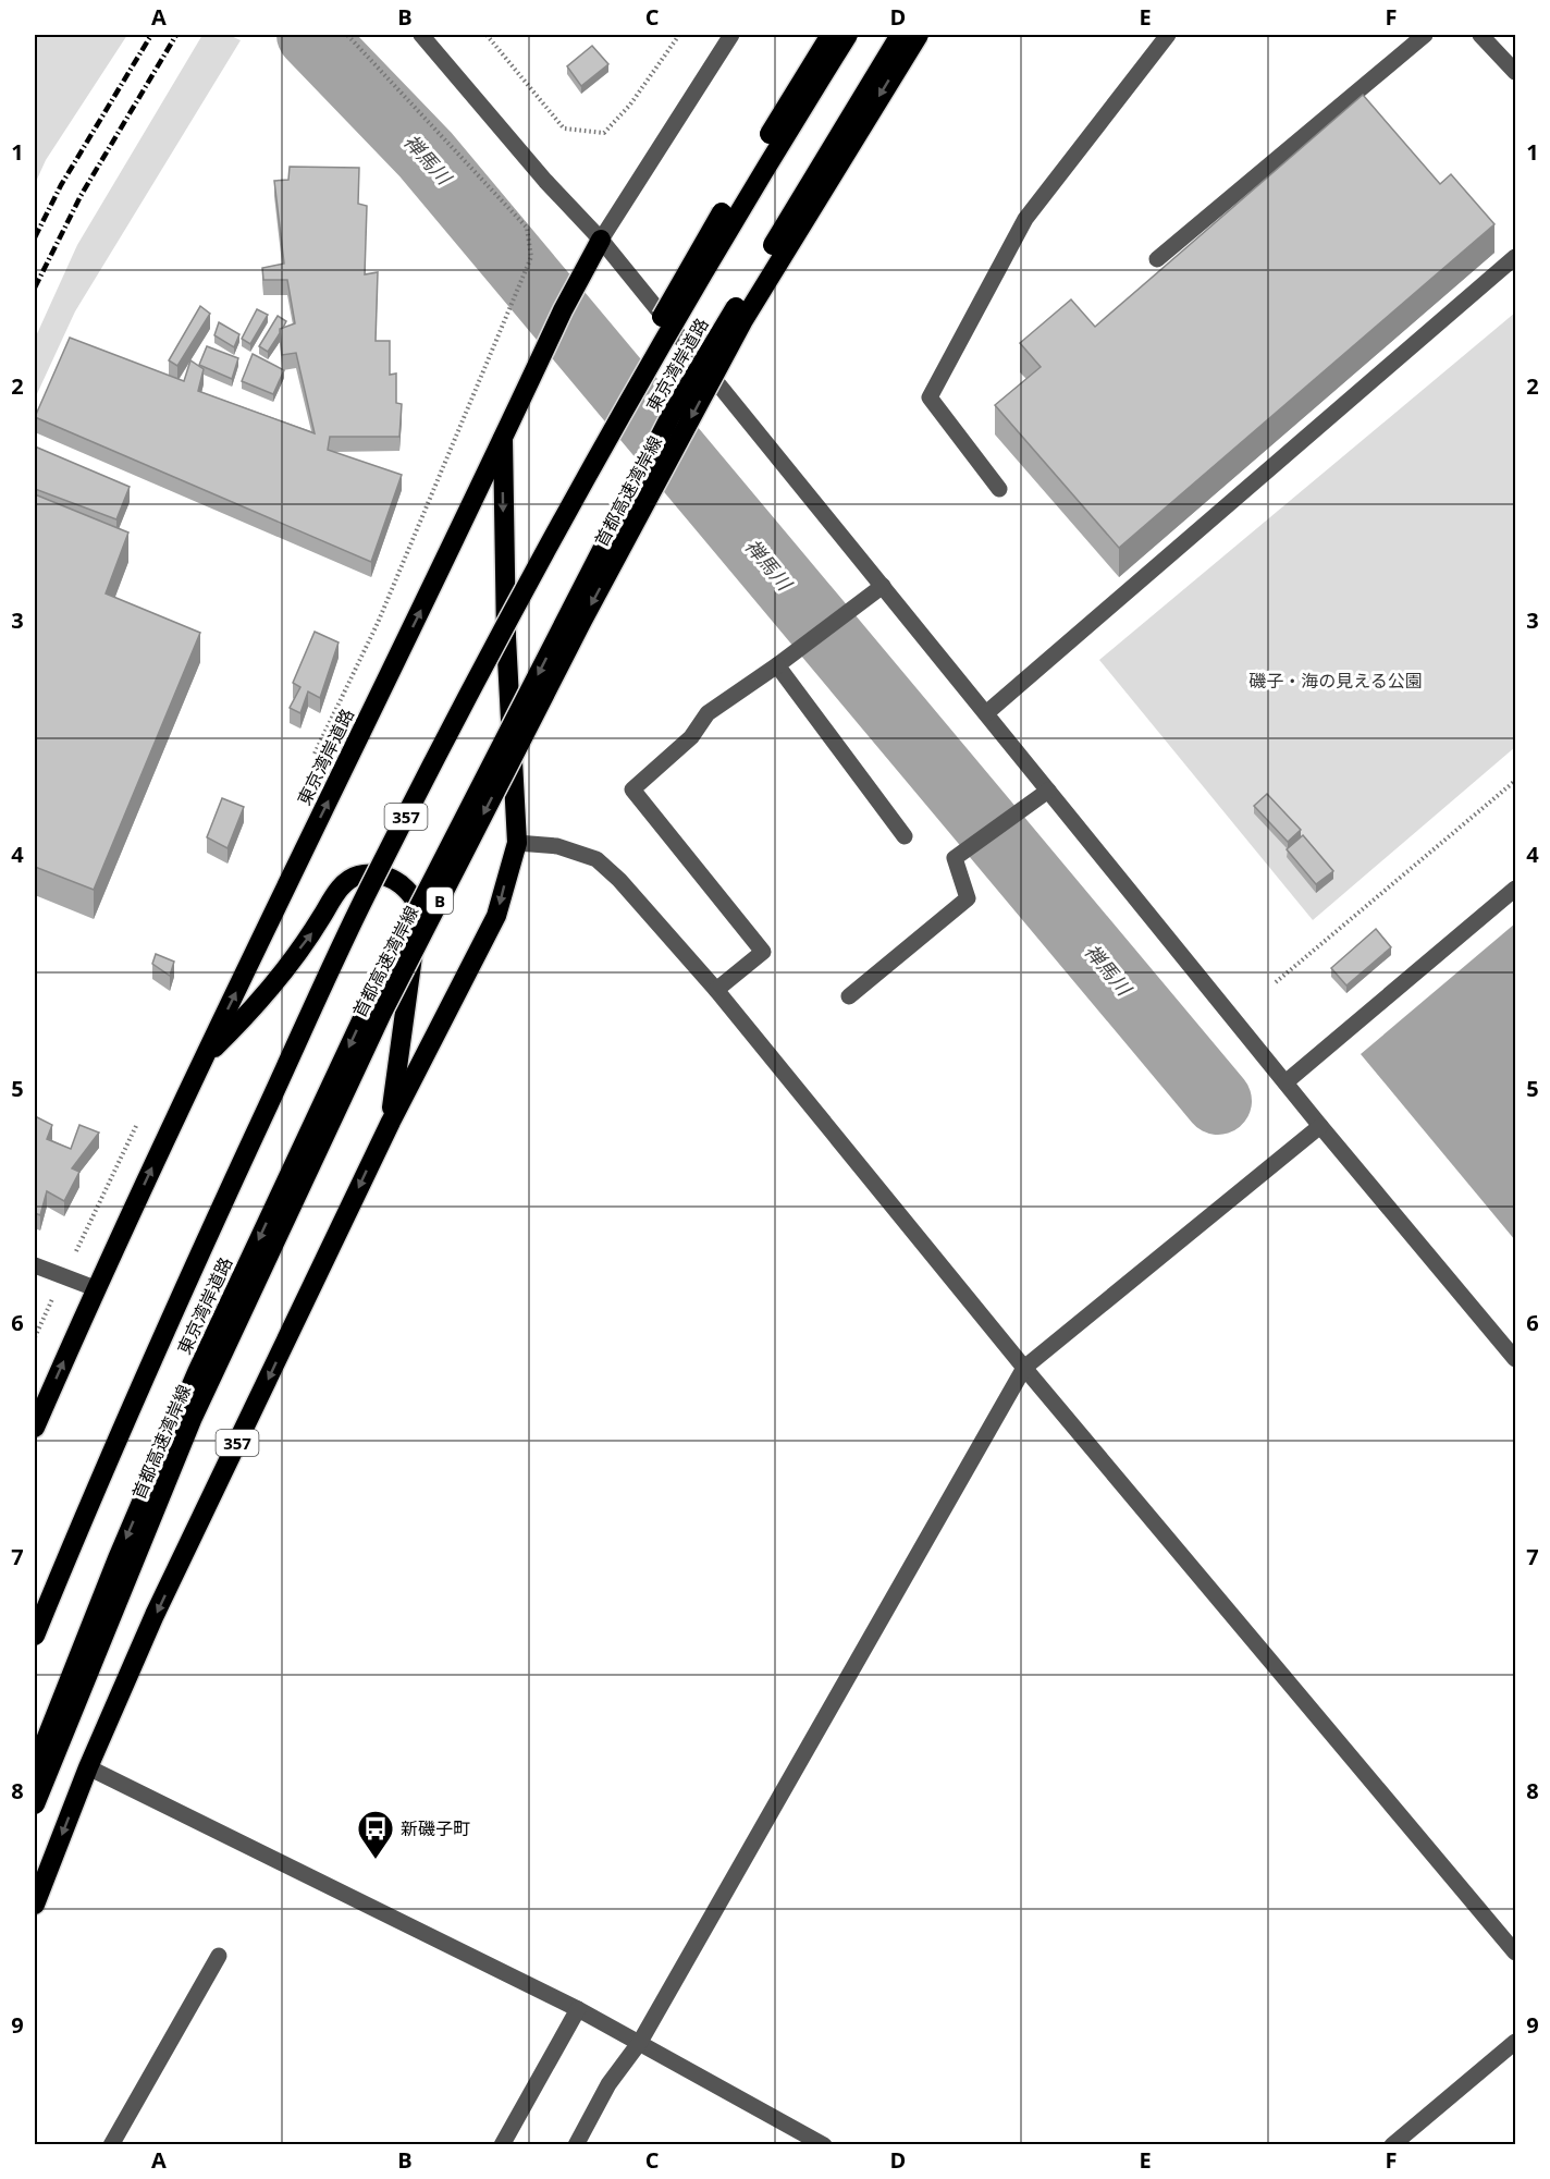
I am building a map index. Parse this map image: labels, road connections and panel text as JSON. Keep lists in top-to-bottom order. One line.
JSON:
{"streets":{"highway":["東京湾岸道路","首都高速湾岸線","357","B"]},"water":["禅馬川"],"parks":["磯子・海の見える公園"],"places":{"bus stop":["新磯子町"]},"grid":{"columns":["A","B","C","D","E","F"],"rows":["1","2","3","4","5","6","7","8","9"]}}
